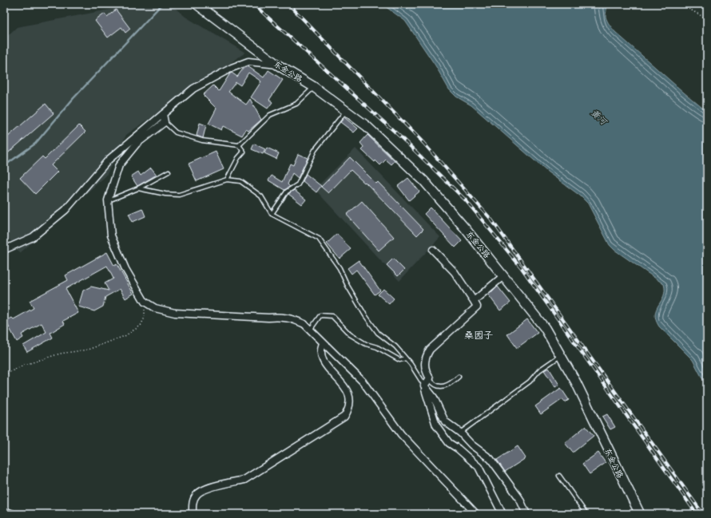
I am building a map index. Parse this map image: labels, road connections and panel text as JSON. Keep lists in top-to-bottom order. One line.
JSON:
{"streets":{"main road":["东金公路"]},"districts":["桑园子"],"water":["黄河"]}
